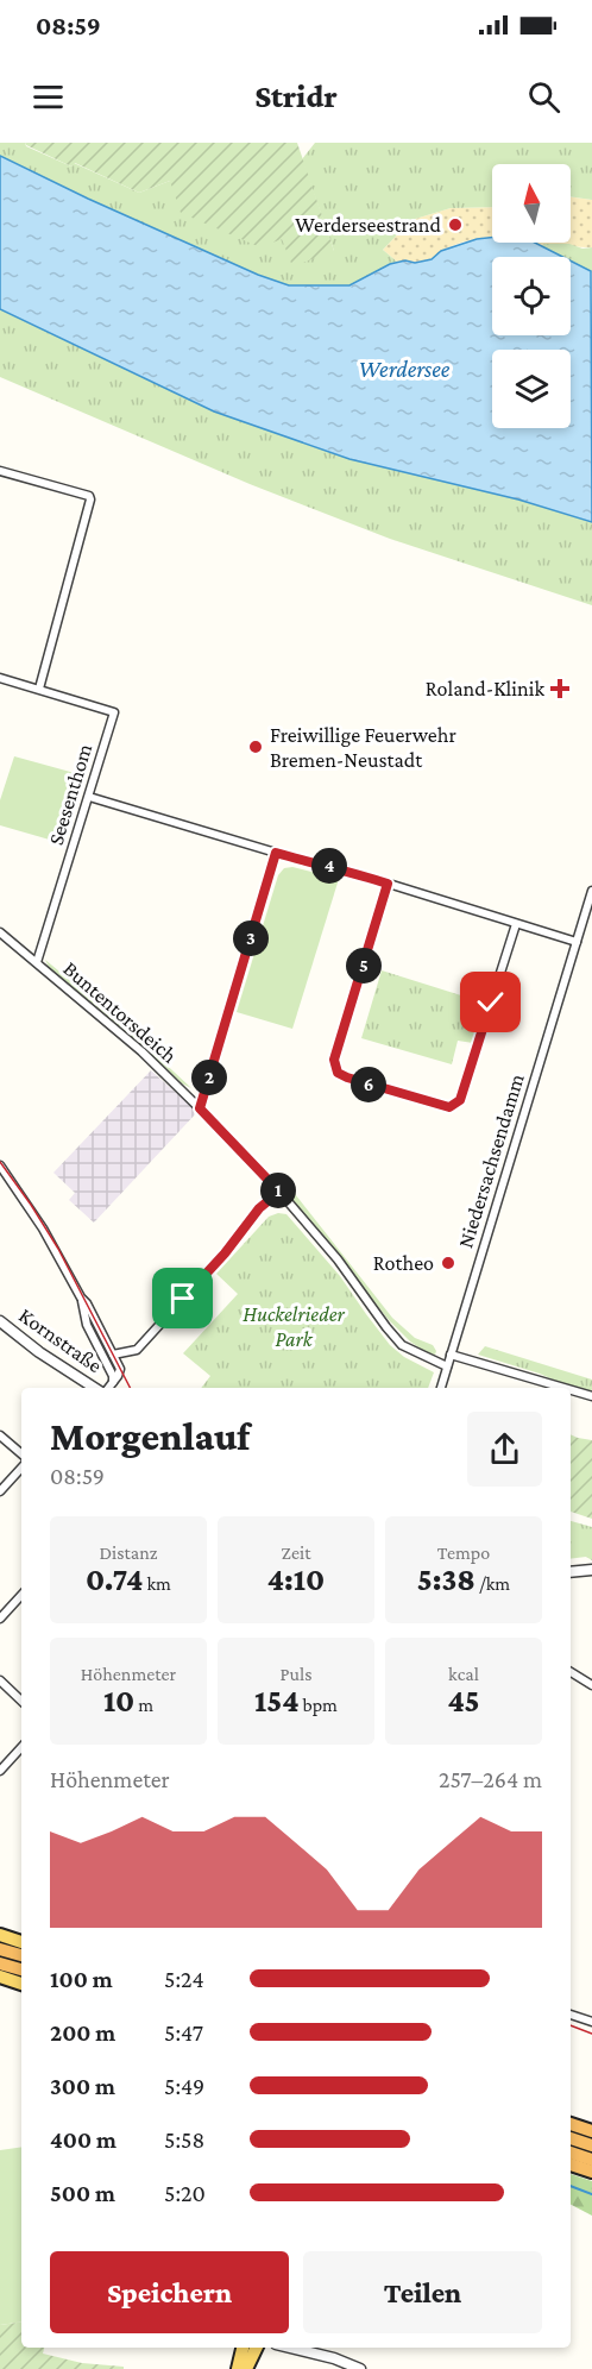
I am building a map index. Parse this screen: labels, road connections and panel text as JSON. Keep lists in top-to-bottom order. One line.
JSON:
{"streets":{"street":["Seesenthom","Buntentorsdeich","Niedersachsendamm","Kornstraße"]},"crossings":[["Seesenthom","Buntentorsdeich"],["Buntentorsdeich","Niedersachsendamm"]],"water":["Werdersee"],"parks":["Huckelrieder Park"],"places":{"other":["Werderseestrand","Freiwillige Feuerwehr Bremen-Neustadt","Rotheo"],"health":["Roland-Klinik"]},"north":"top","page":{"status":"08:59","header":"Stridr","pins":["4","3","5","2","6","1"],"heading":["Morgenlauf","08:59"],"stats":[["Distanz","0.74 km"],["Zeit","4:10"],["Tempo","5:38 /km"],["Höhenmeter","10 m"],["Puls","154 bpm"],["kcal","45"]],"chart":["Höhenmeter","257–264 m"],"list":[{"name":"100 m","note":"5:24"},{"name":"200 m","note":"5:47"},{"name":"300 m","note":"5:49"},{"name":"400 m","note":"5:58"},{"name":"500 m","note":"5:20"}],"buttons":["Speichern","Teilen"]}}
